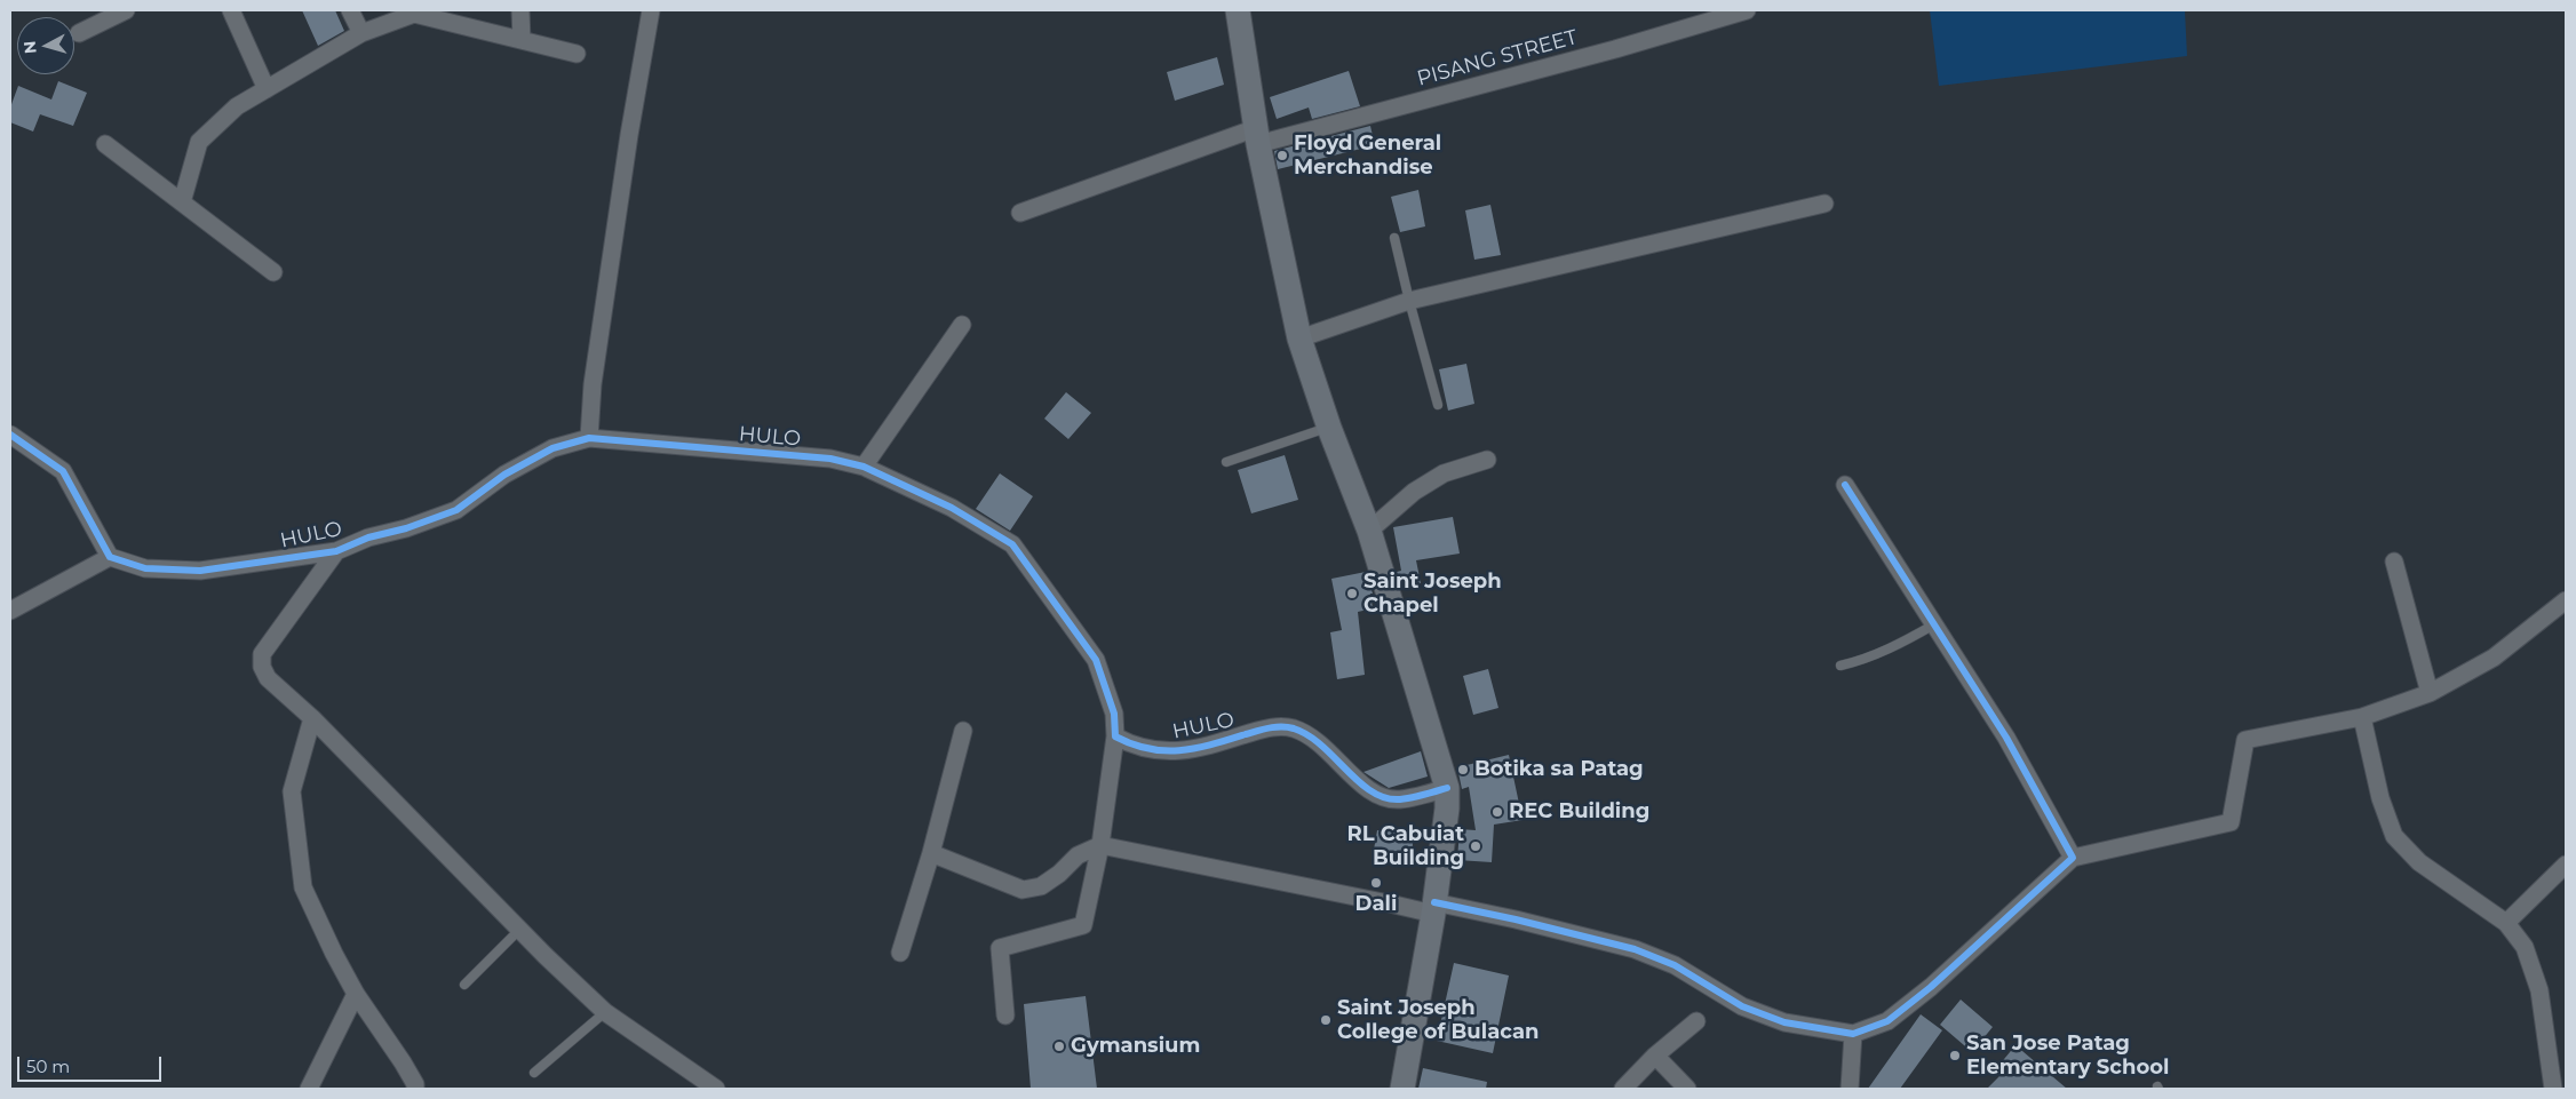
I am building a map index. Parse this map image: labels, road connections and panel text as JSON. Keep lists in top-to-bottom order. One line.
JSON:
{"streets":{"street":["PISANG STREET","HULO"]},"places":["Floyd General Merchandise","Saint Joseph Chapel","Botika sa Patag","REC Building","RL Cabuiat Building","Dali","Saint Joseph College of Bulacan","Gymansium","San Jose Patag Elementary School"],"scale_bar":"50 m","north":"left"}
